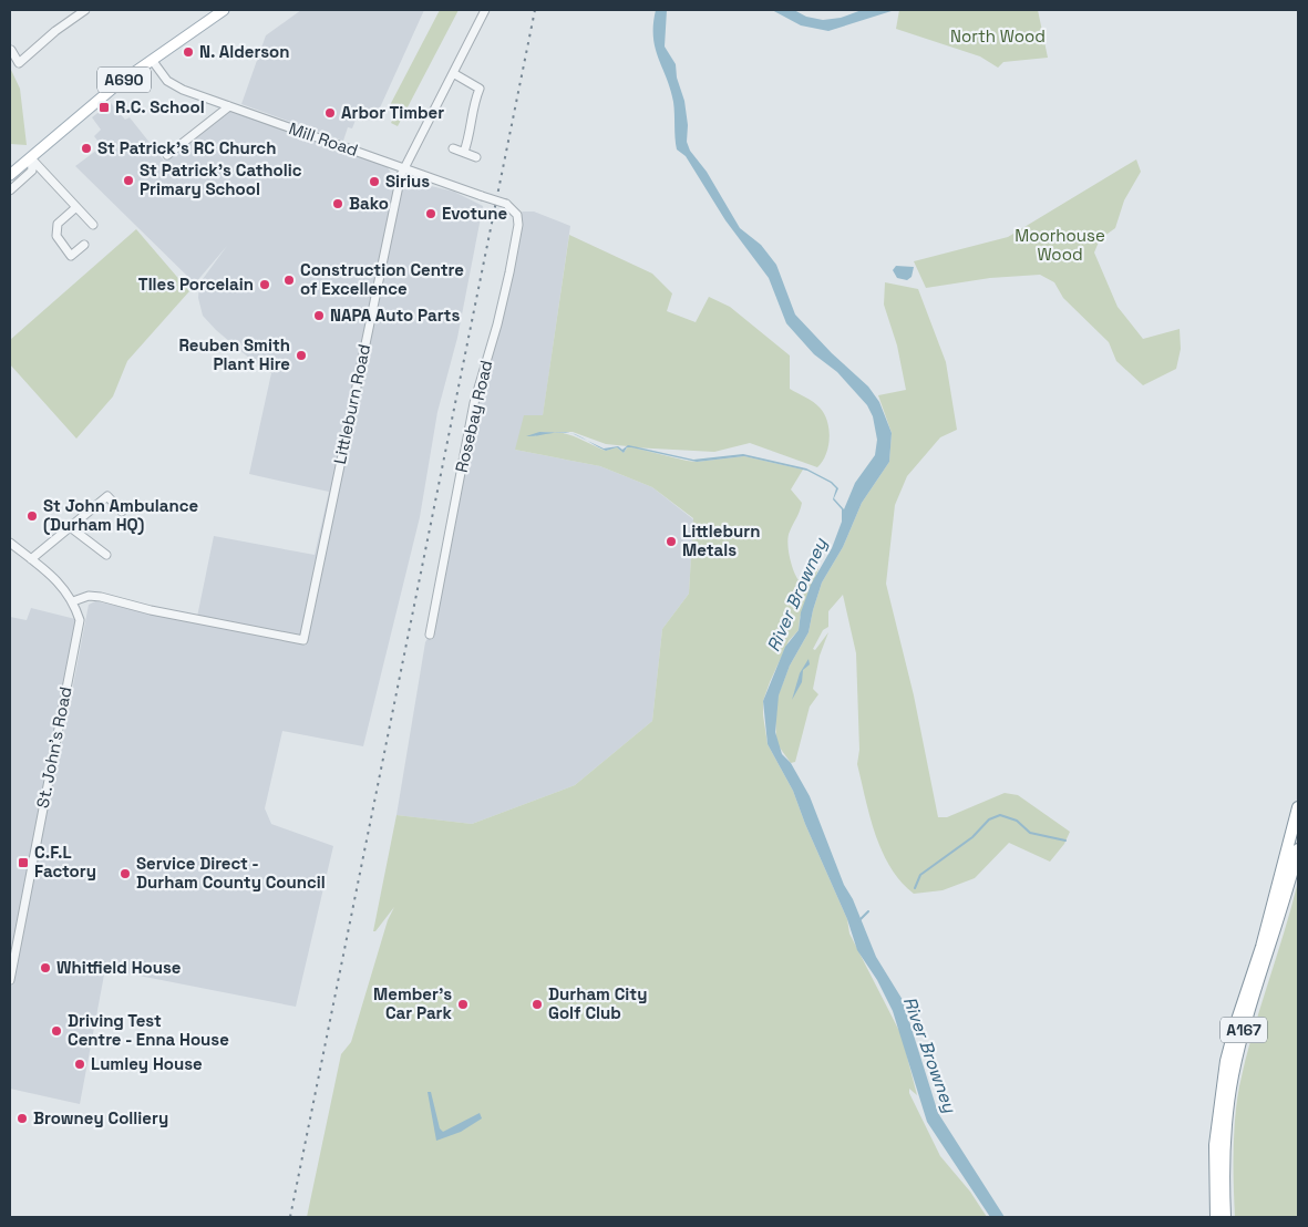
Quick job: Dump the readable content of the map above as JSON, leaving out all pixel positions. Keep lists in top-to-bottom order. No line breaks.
{"streets":{"highway":["A167"],"main road":["A690"],"street":["Mill Road","Littleburn Road","Rosebay Road","St. John's Road"]},"crossings":[["A690","Mill Road"],["Mill Road","Littleburn Road"],["Mill Road","Rosebay Road"],["Littleburn Road","St. John's Road"]],"water":["River Browney"],"parks":["North Wood","Moorhouse Wood"],"places":{"other":["N. Alderson","Arbor Timber","St Patrick's RC Church","St Patrick's Catholic Primary School","Sirius","Bako","Evotune","Construction Centre of Excellence","TIles Porcelain","NAPA Auto Parts","Reuben Smith Plant Hire","St John Ambulance (Durham HQ)","Littleburn Metals","Service Direct - Durham County Council","Whitfield House","Member's Car Park","Durham City Golf Club","Driving Test Centre - Enna House","Lumley House","Browney Colliery"],"transit":["R.C. School","C.F.L Factory"]}}
